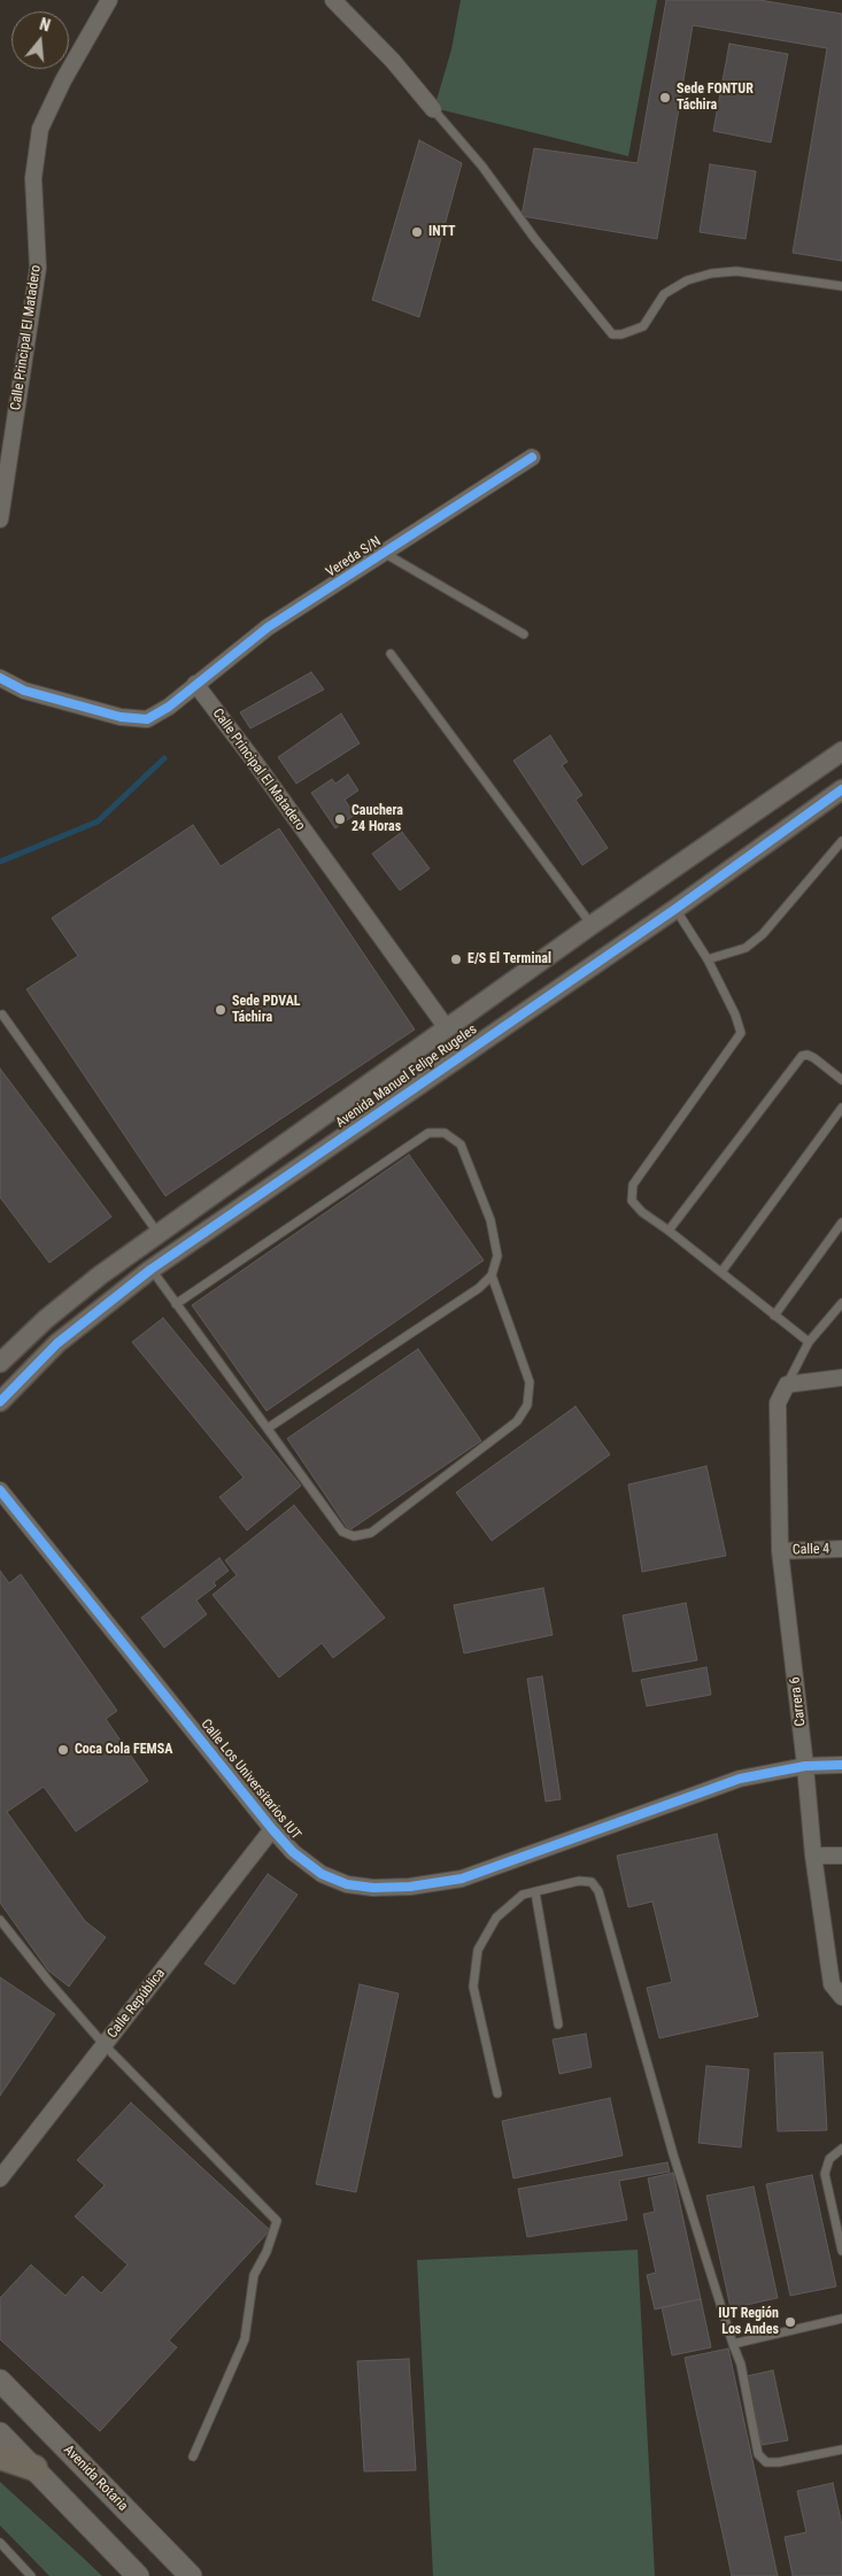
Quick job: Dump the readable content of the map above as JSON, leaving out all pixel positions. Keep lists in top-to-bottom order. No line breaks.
{"streets":{"main road":["Avenida Rotaria"],"street":["Calle Principal El Matadero","Vereda S/N","Avenida Manuel Felipe Rugeles","Calle 4","Carrera 6","Calle Los Universitarios IUT","Calle República"]},"crossings":[["Calle Principal El Matadero","Vereda S/N"],["Calle Principal El Matadero","Avenida Manuel Felipe Rugeles"],["Calle 4","Carrera 6"],["Carrera 6","Calle Los Universitarios IUT"],["Calle Los Universitarios IUT","Calle República"]],"places":["Sede FONTUR Táchira","INTT","Cauchera 24 Horas","E/S El Terminal","Sede PDVAL Táchira","Coca Cola FEMSA","IUT Región Los Andes"],"north":"top"}
